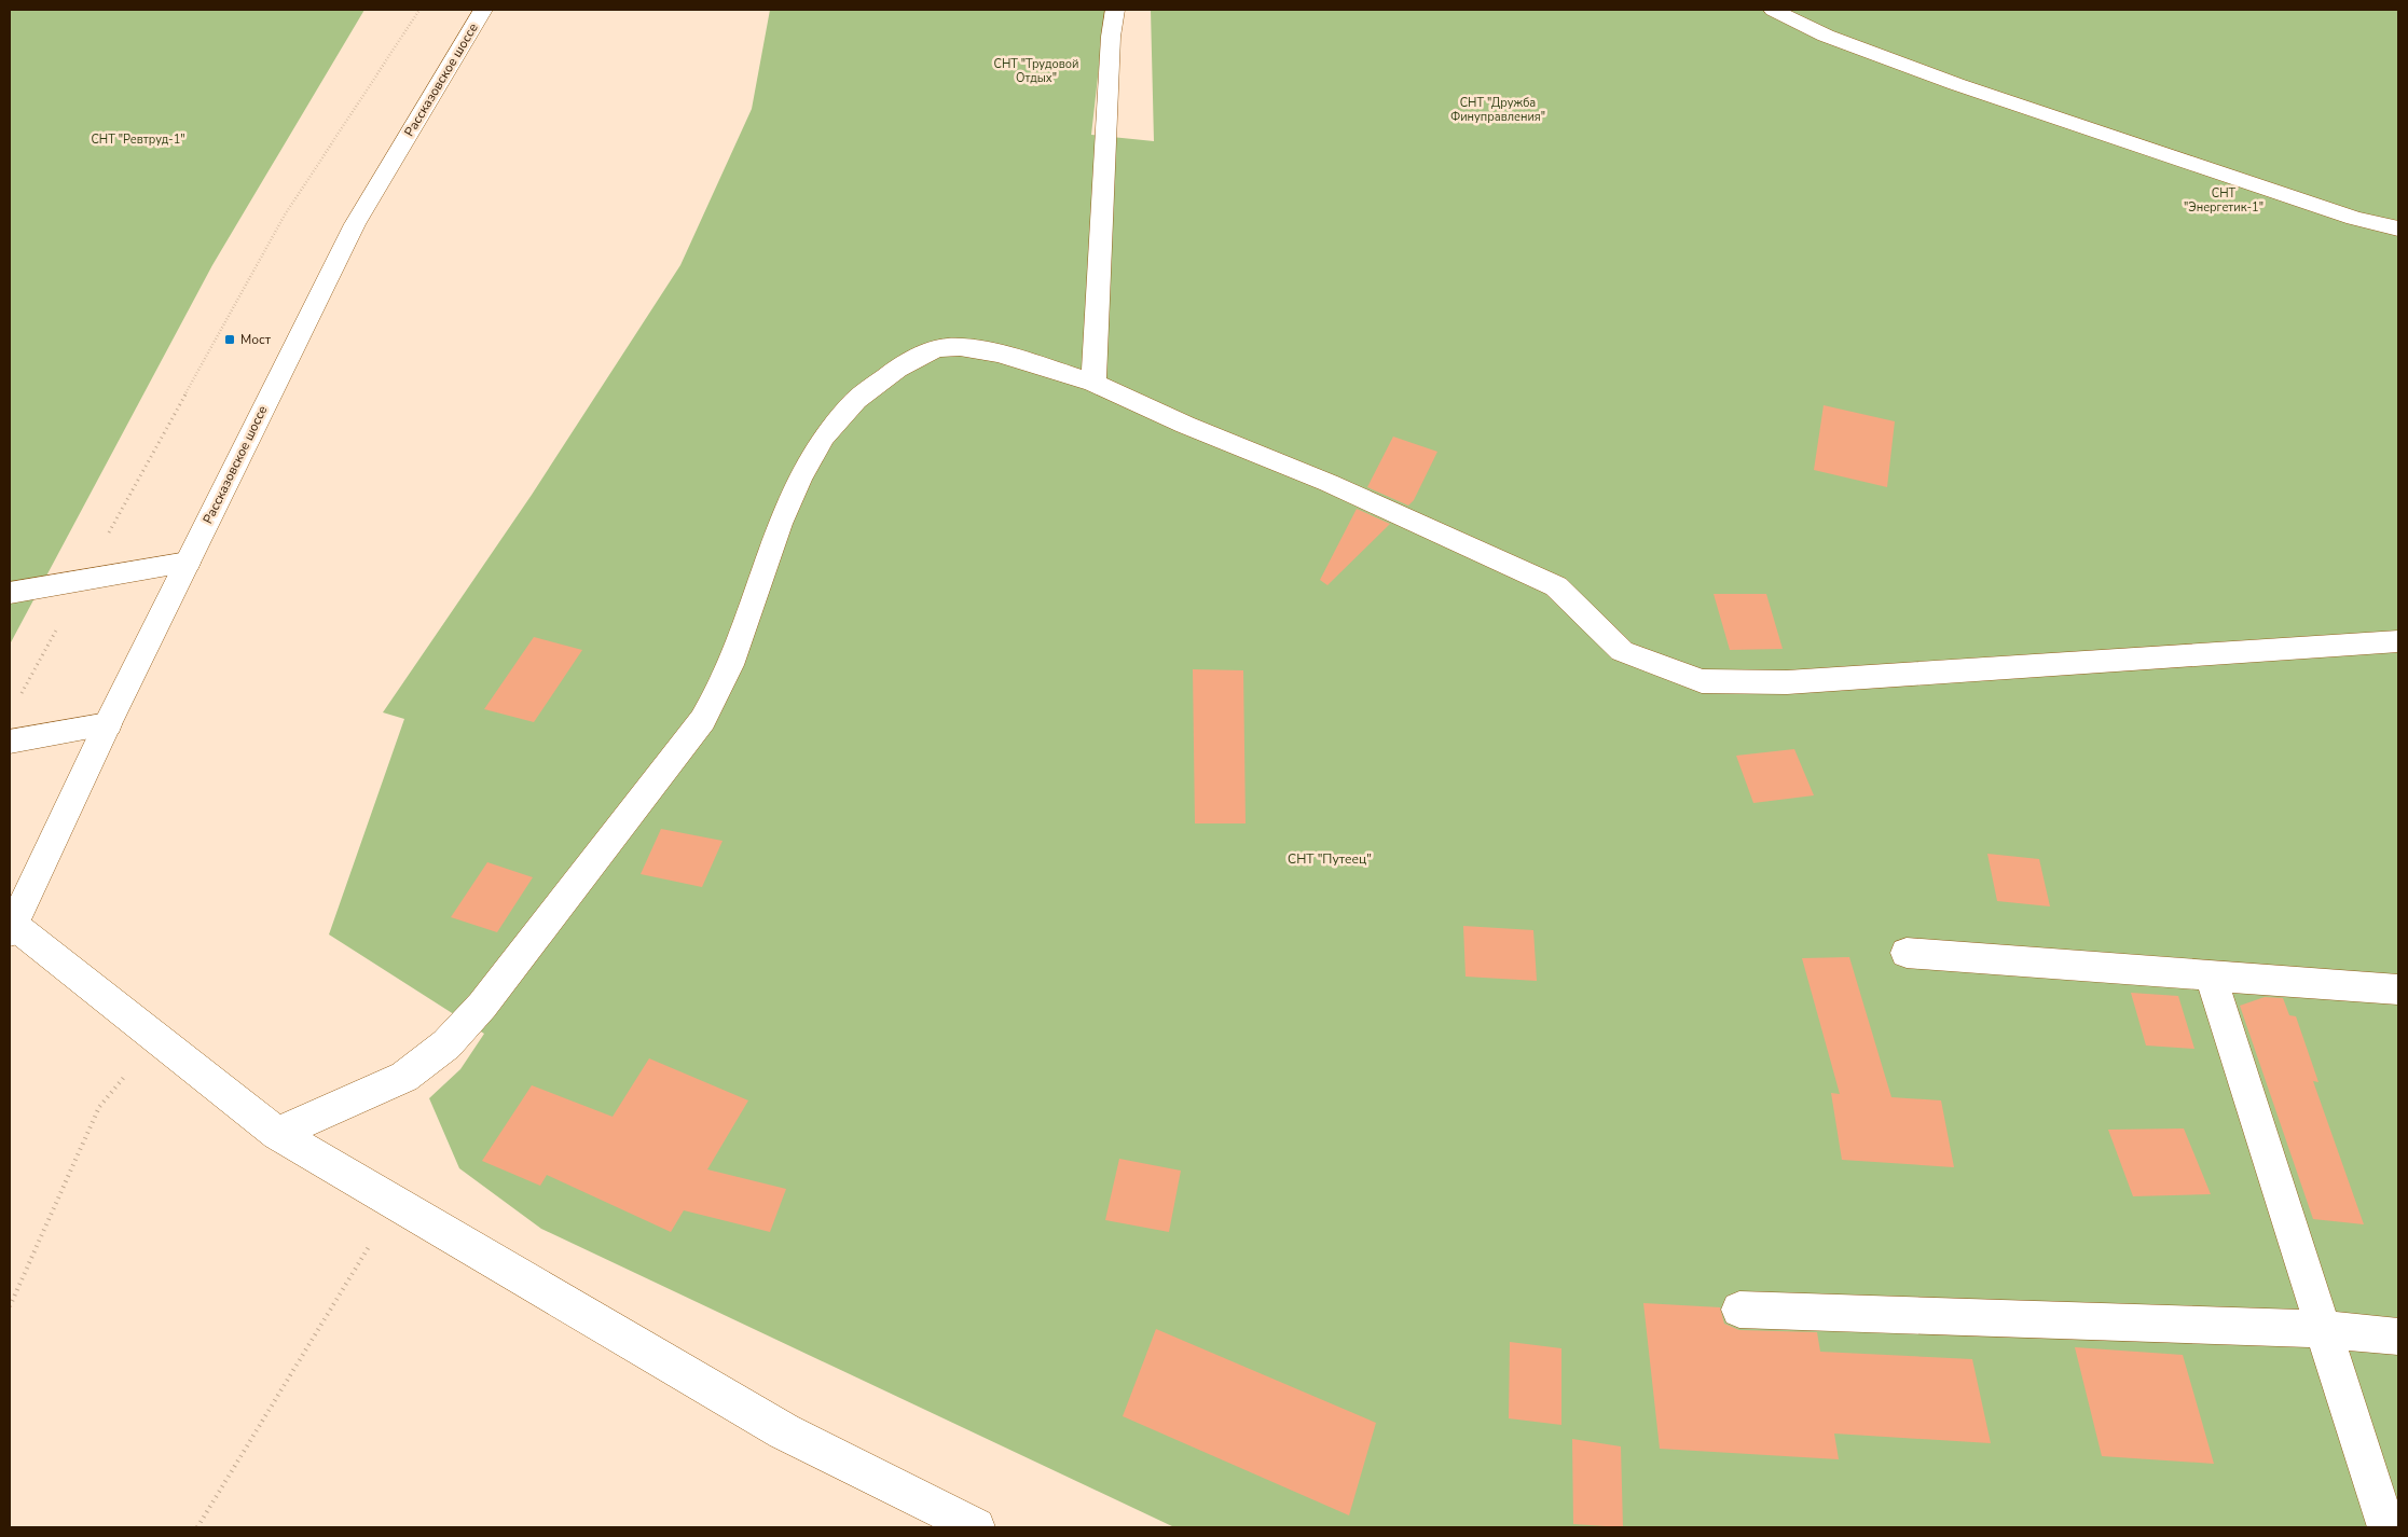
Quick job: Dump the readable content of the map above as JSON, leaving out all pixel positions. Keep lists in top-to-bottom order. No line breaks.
{"streets":{"main road":["Рассказовское шоссе"]},"parks":["СНТ \"Трудовой Отдых\"","СНТ \"Дружба Финуправления\"","СНТ \"Ревтруд-1\"","СНТ \"Энергетик-1\"","СНТ \"Путеец\""],"places":{"transit":["Мост"]}}
